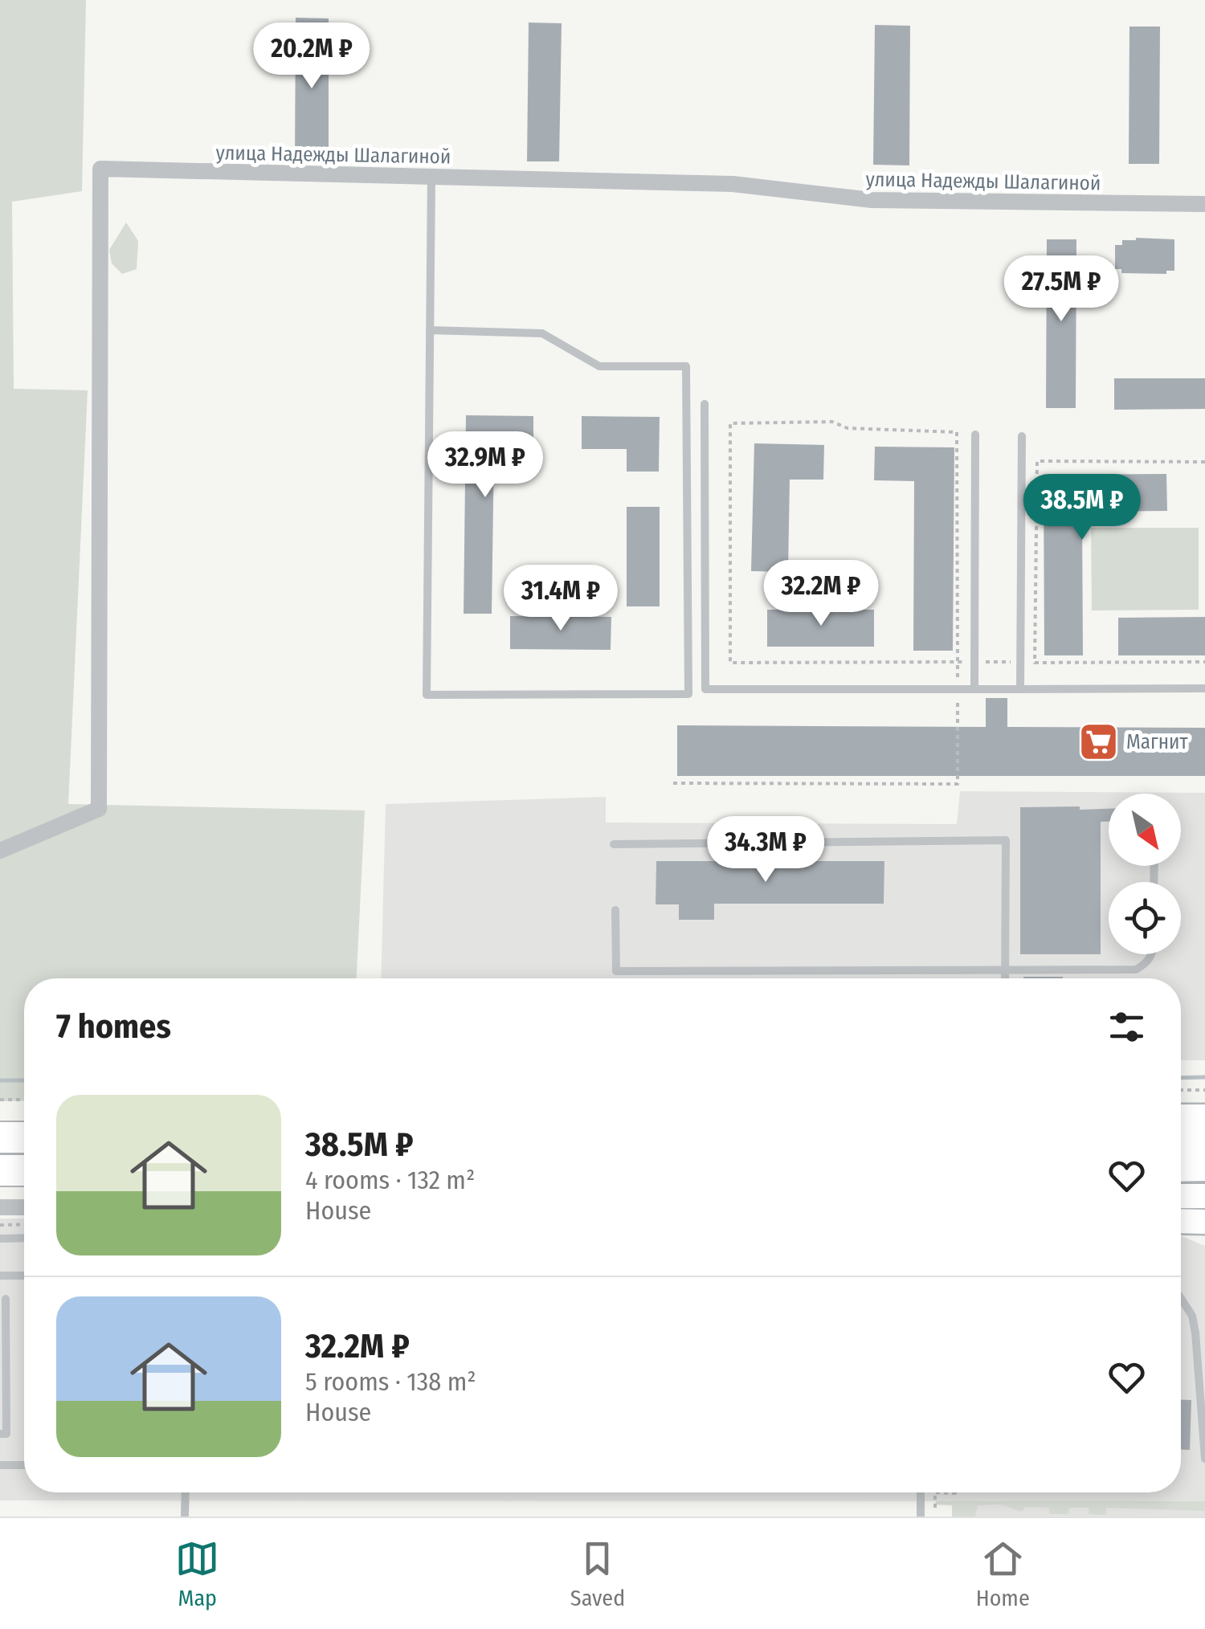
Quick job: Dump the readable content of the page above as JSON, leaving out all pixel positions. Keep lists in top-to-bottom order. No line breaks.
{"streets":{"street":["улица Надежды Шалагиной"]},"places":{"supermarket":["Магнит"]},"north":"bottom right","page":{"price":["20.2M ₽","27.5M ₽","32.9M ₽","38.5M ₽","32.2M ₽","31.4M ₽","34.3M ₽"],"heading":"7 homes","list":[{"name":"38.5M ₽","note":"4 rooms · 132 m² · House"},{"name":"32.2M ₽","note":"5 rooms · 138 m² · House"}],"tabs":["Map","Saved","Home"]}}
